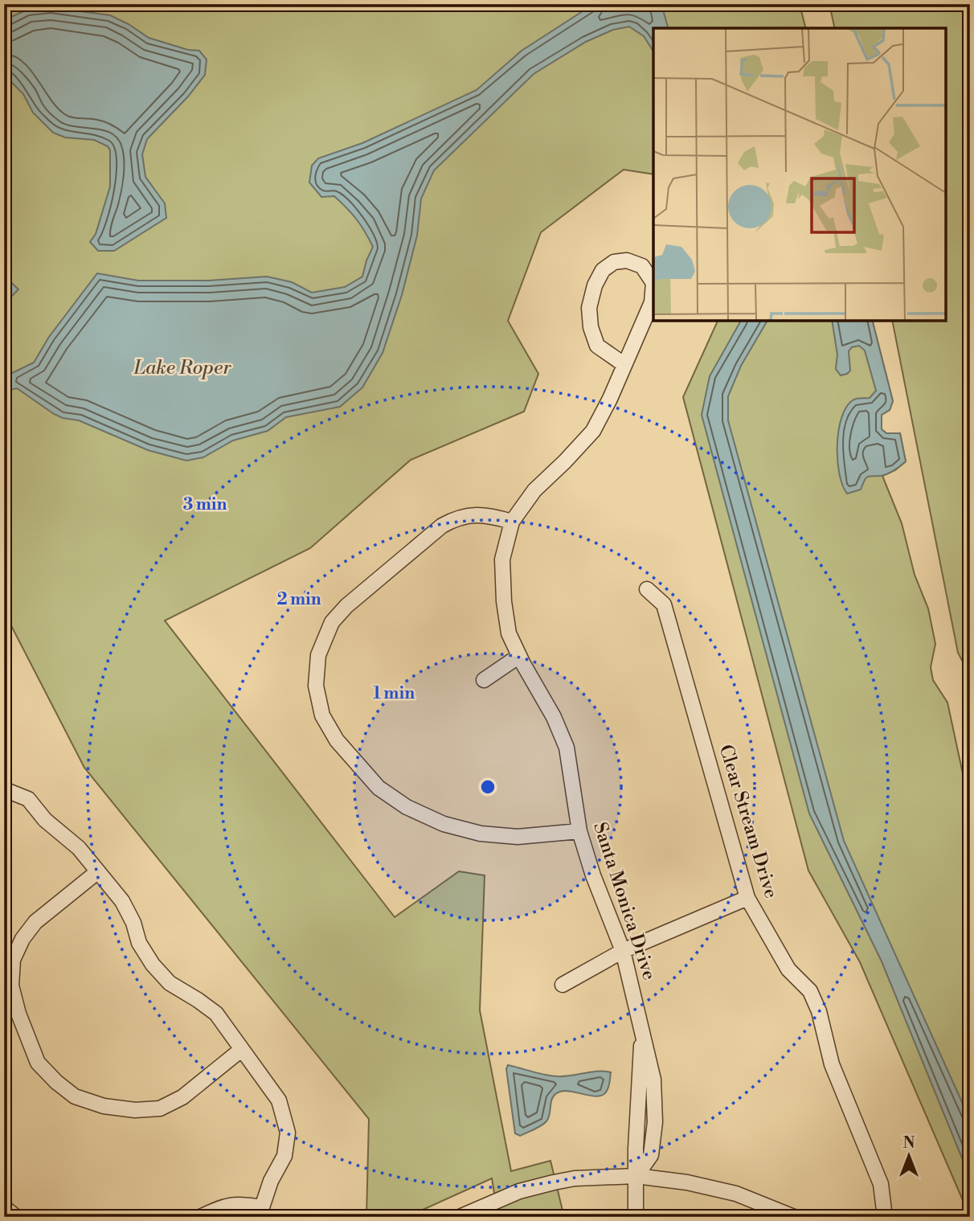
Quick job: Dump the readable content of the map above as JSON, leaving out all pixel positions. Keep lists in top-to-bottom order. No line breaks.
{"streets":{"street":["Clear Stream Drive","Santa Monica Drive"]},"water":["Lake Roper"],"north":"top","rings":["3 min","2 min","1 min"]}
